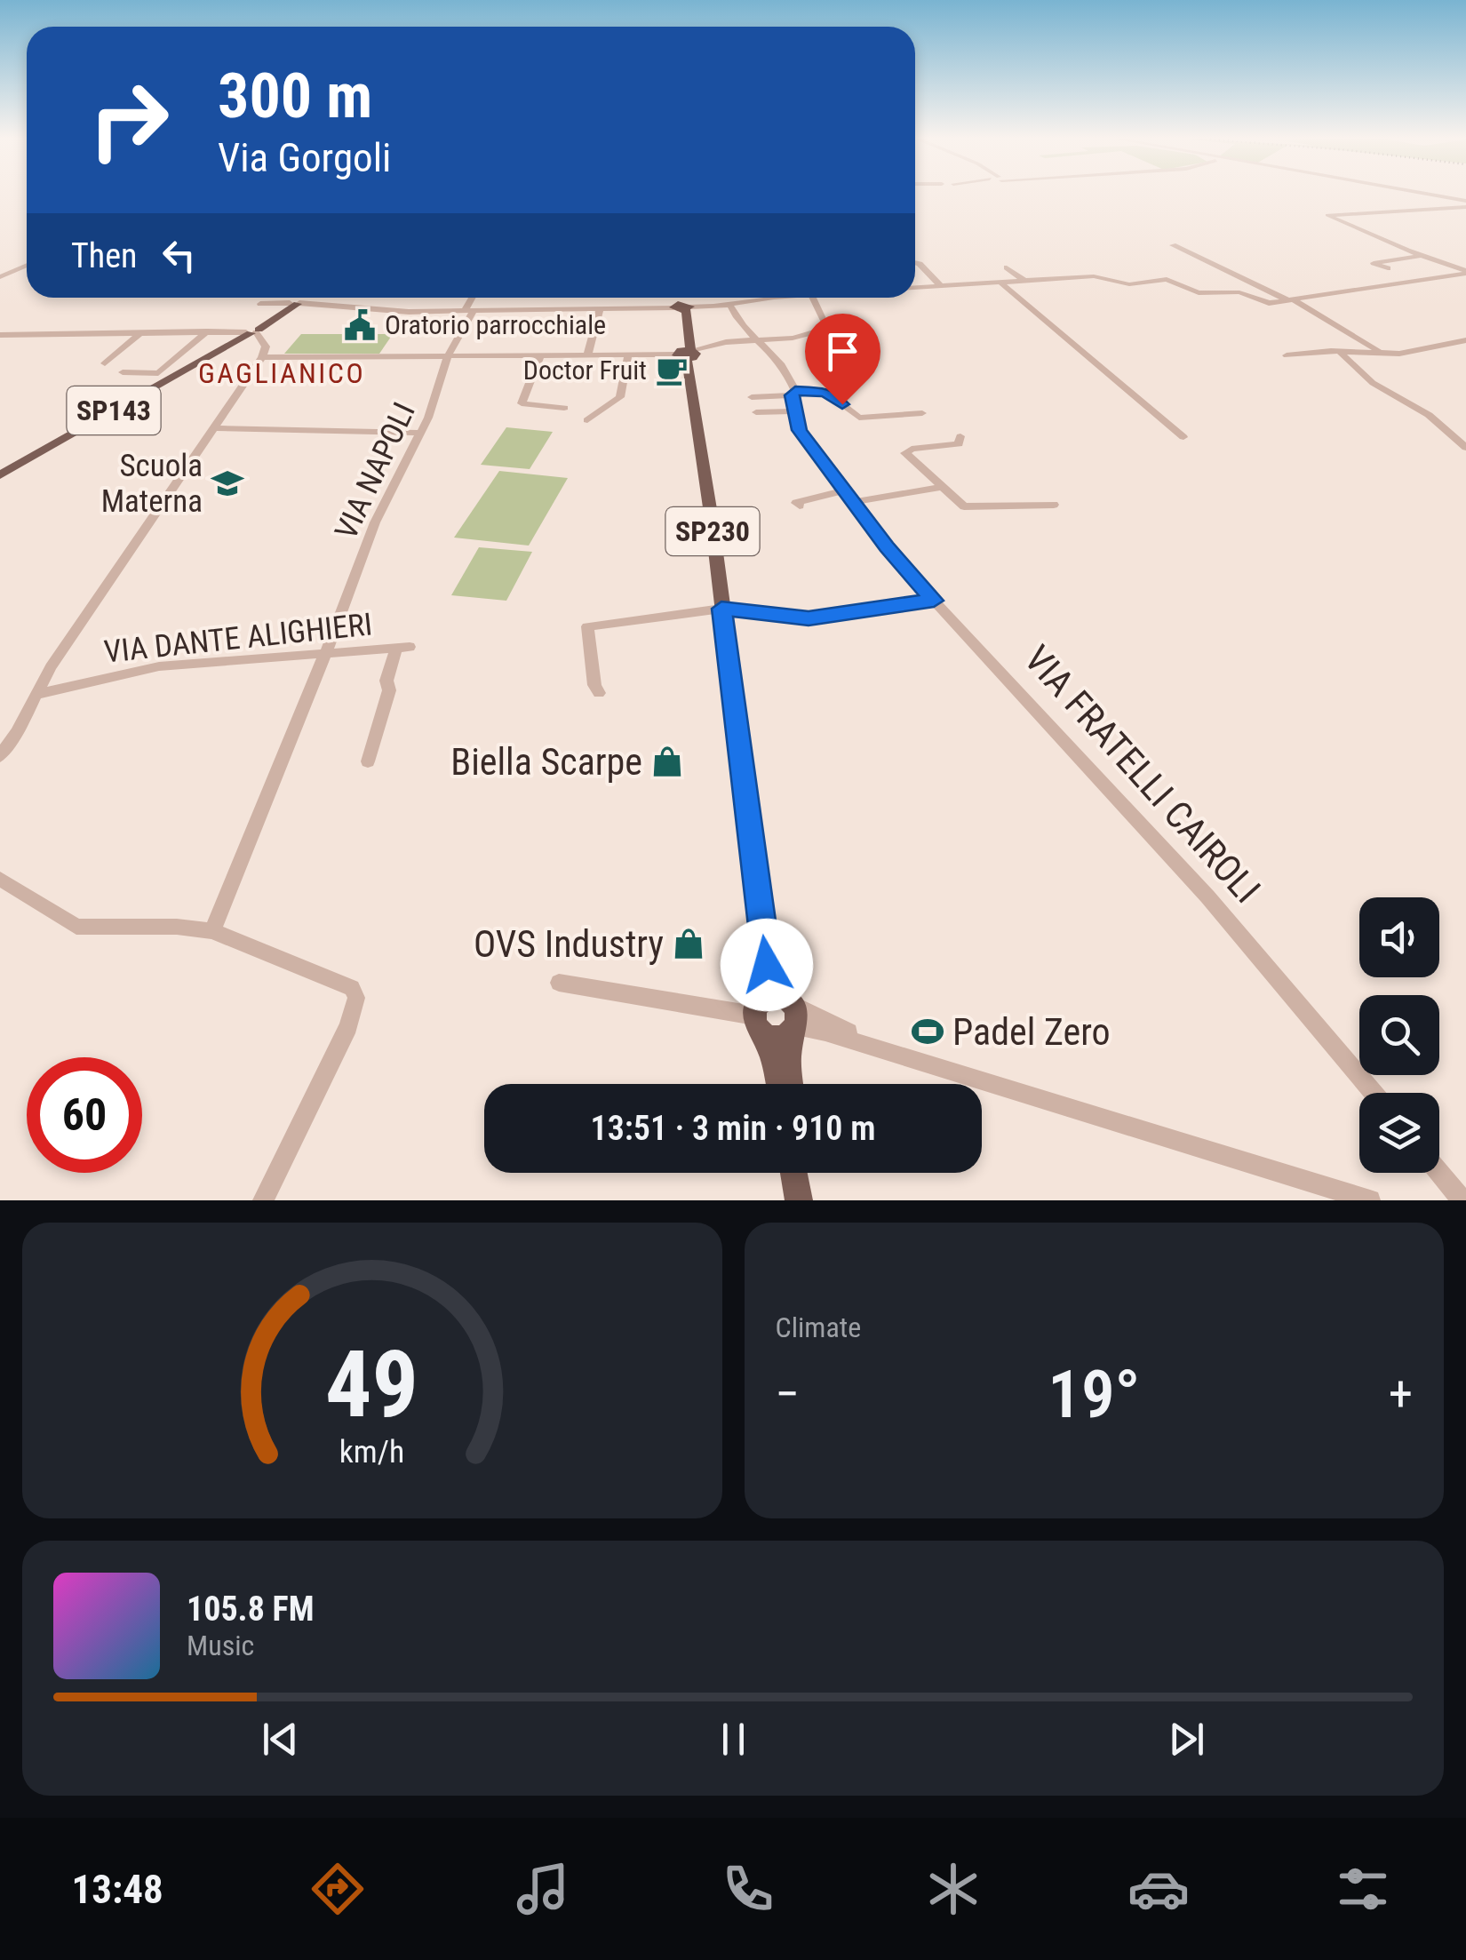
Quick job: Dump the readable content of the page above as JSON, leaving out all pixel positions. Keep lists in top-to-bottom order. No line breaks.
{"streets":{"main road":["SP143","SP230"],"street":["VIA NAPOLI","VIA DANTE ALIGHIERI","VIA FRATELLI CAIROLI"]},"crossings":[["VIA NAPOLI","VIA DANTE ALIGHIERI"]],"districts":["GAGLIANICO"],"places":{"public building":["Oratorio parrocchiale"],"cafe":["Doctor Fruit"],"school or university":["Scuola Materna"],"shop":["Biella Scarpe","OVS Industry"],"sports":["Padel Zero"]},"page":{"turn":["300 m","Via Gorgoli"],"then":"Then","limit":"60","trip":"13:51 · 3 min · 910 m","tile":"Climate","heat":["−","19°","+"],"song":["105.8 FM","Music"],"tabs":"13:48","gauge":["49","km/h"]}}
